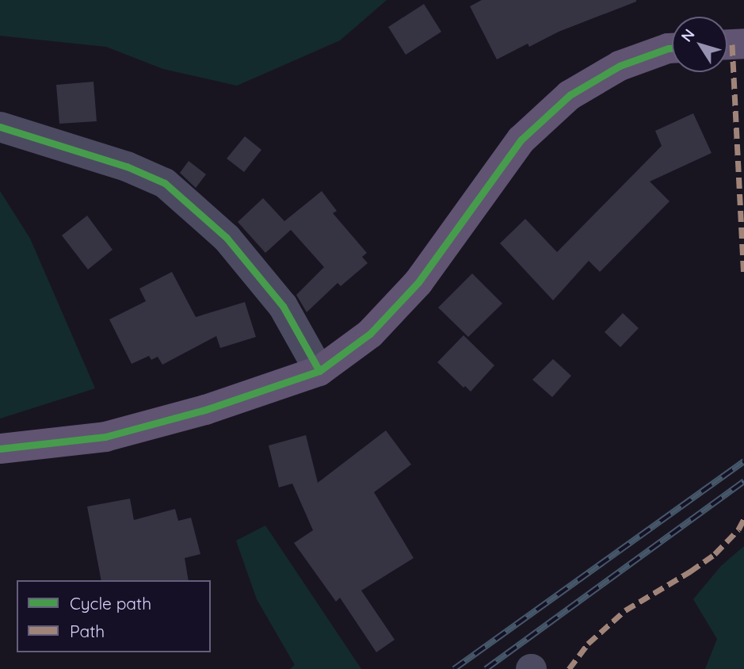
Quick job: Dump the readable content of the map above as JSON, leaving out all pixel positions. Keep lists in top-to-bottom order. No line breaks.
{"legend":["Cycle path","Path"],"north":"top left"}
